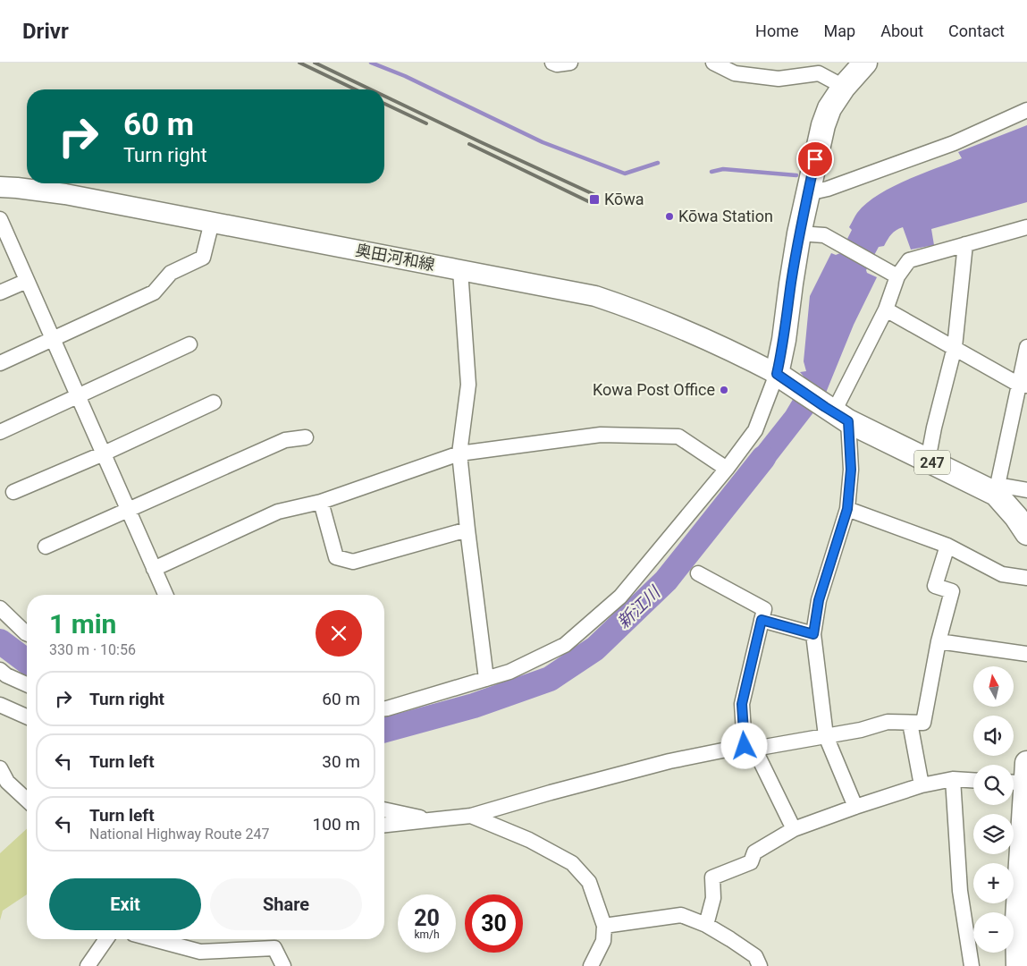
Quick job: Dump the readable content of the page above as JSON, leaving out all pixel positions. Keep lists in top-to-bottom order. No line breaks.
{"streets":{"highway":["247"],"main road":["奥田河和線"]},"crossings":[["奥田河和線","247"]],"water":["新江川"],"places":{"transit":["Kōwa"],"other":["Kōwa Station","Kowa Post Office"]},"north":"top","page":{"header":"Drivr","nav":["Home","Map","About","Contact"],"turn":["60 m","Turn right"],"heading":["1 min","330 m · 10:56"],"map_buttons":["+","−"],"list":[{"name":"Turn right","value":"60 m"},{"name":"Turn left","value":"30 m"},{"name":"Turn left","note":"National Highway Route 247","value":"100 m"}],"buttons":["Exit","Share"],"speed":"20 km/h","limit":"30"}}
